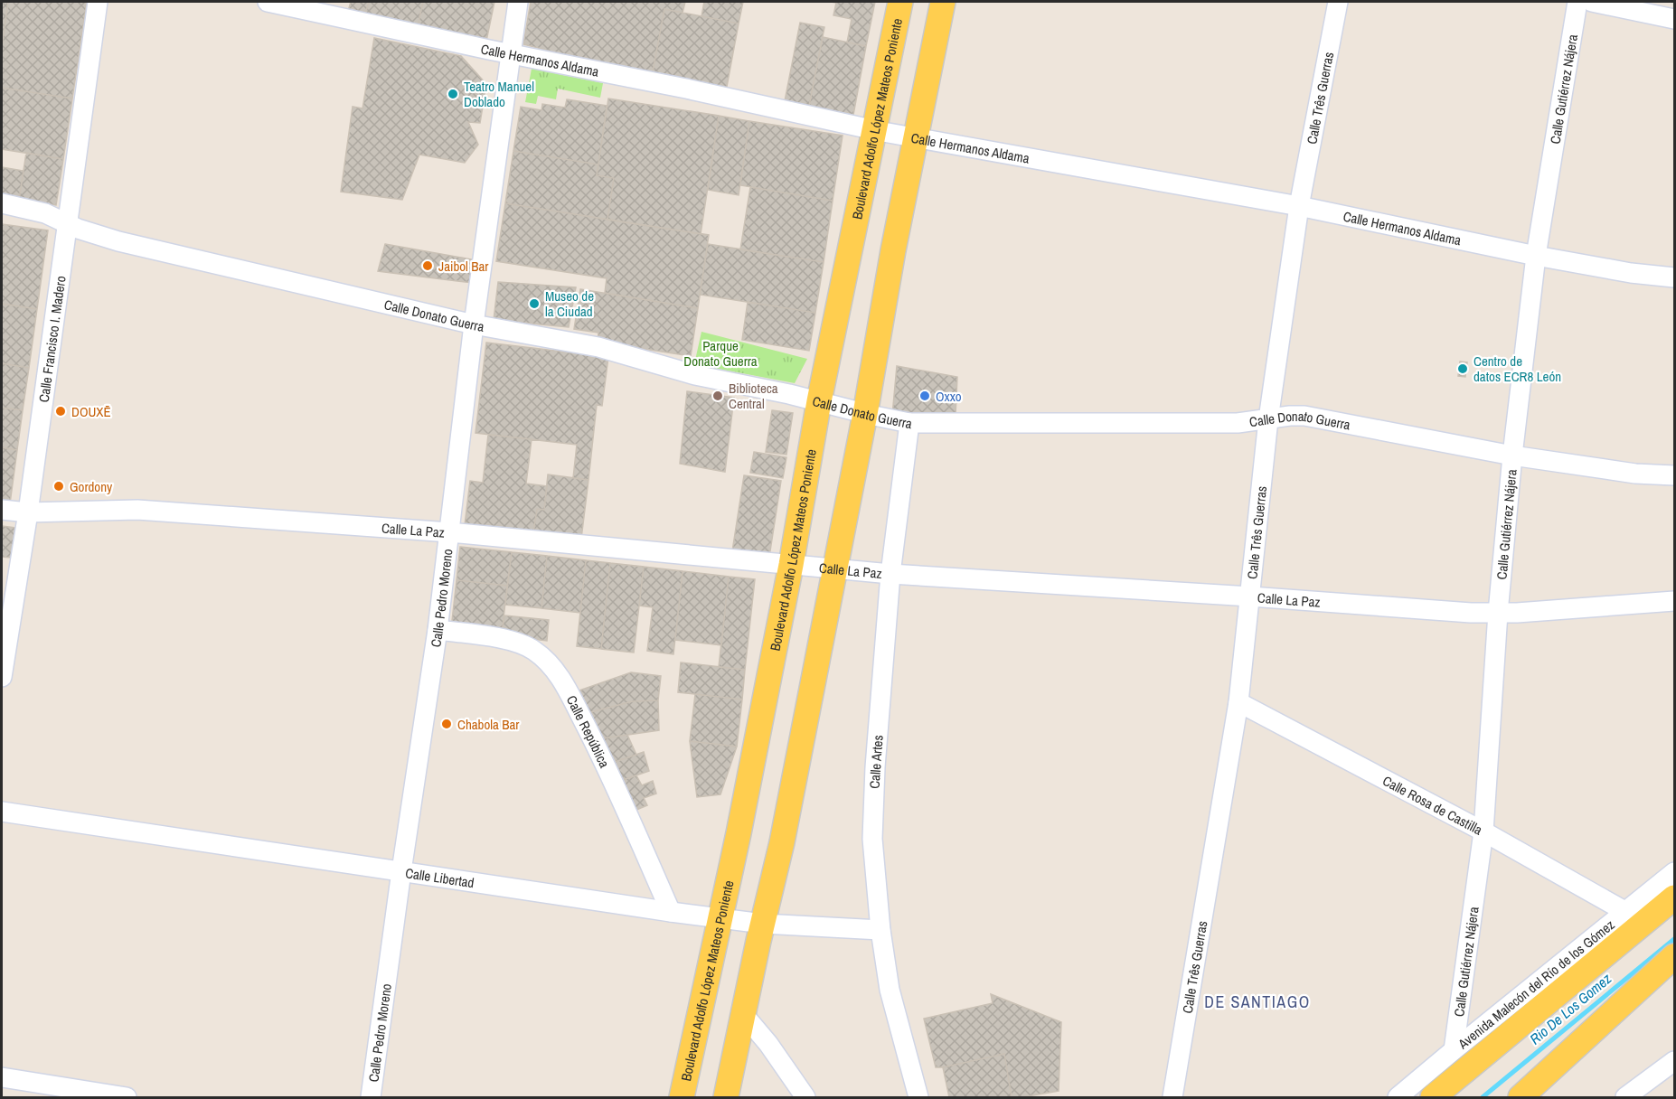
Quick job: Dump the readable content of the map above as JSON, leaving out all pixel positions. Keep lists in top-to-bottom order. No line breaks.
{"streets":{"main road":["Boulevard Adolfo López Mateos Poniente","Avenida Malecón del Río de los Gómez"],"street":["Calle Hermanos Aldama","Calle Gutiérrez Nájera","Calle Três Guerras","Calle Donato Guerra","Calle Francisco I. Madero","Calle La Paz","Calle Pedro Moreno","Calle República","Calle Artes","Calle Rosa de Castilla","Calle Libertad"]},"crossings":[["Calle Hermanos Aldama","Calle Gutiérrez Nájera"],["Calle Hermanos Aldama","Calle Três Guerras"],["Calle Hermanos Aldama","Boulevard Adolfo López Mateos Poniente"],["Calle Hermanos Aldama","Calle Pedro Moreno"],["Calle Gutiérrez Nájera","Calle Donato Guerra"],["Calle Gutiérrez Nájera","Calle La Paz"],["Calle Gutiérrez Nájera","Calle Rosa de Castilla"],["Calle Gutiérrez Nájera","Avenida Malecón del Río de los Gómez"],["Calle Três Guerras","Calle Donato Guerra"],["Calle Três Guerras","Calle La Paz"],["Calle Três Guerras","Calle Rosa de Castilla"],["Boulevard Adolfo López Mateos Poniente","Calle Donato Guerra"],["Boulevard Adolfo López Mateos Poniente","Calle La Paz"],["Boulevard Adolfo López Mateos Poniente","Calle Libertad"],["Calle Donato Guerra","Calle Francisco I. Madero"],["Calle Donato Guerra","Calle Pedro Moreno"],["Calle Donato Guerra","Calle Artes"],["Calle Francisco I. Madero","Calle La Paz"],["Calle La Paz","Calle Pedro Moreno"],["Calle La Paz","Calle Artes"],["Calle Pedro Moreno","Calle República"],["Calle Pedro Moreno","Calle Libertad"],["Calle República","Calle Libertad"],["Calle Artes","Calle Libertad"],["Calle Rosa de Castilla","Avenida Malecón del Río de los Gómez"]],"districts":["DE SANTIAGO"],"water":["Rio De Los Gomez"],"parks":["Parque Donato Guerra"],"places":["Teatro Manuel Doblado","Jaibol Bar","Museo de la Ciudad","Centro de datos ECR8 León","Biblioteca Central","Oxxo","DOUXĒ","Gordony","Chabola Bar"]}
